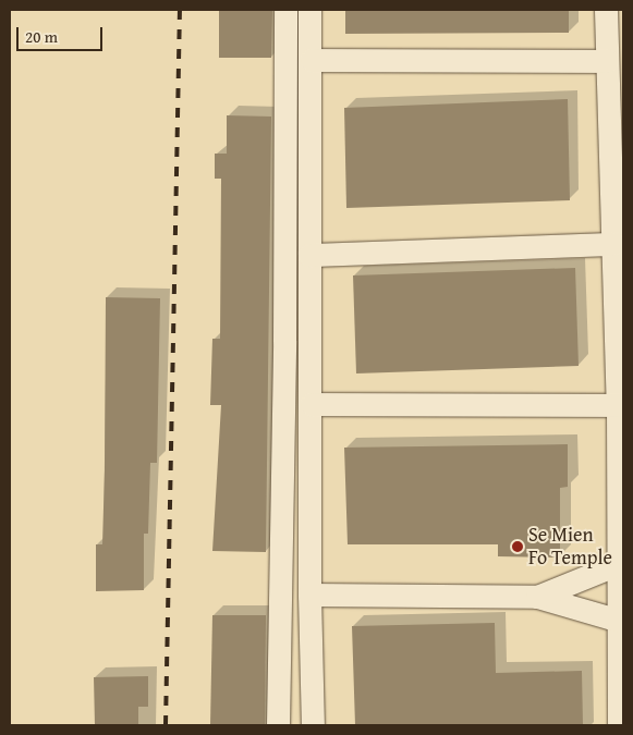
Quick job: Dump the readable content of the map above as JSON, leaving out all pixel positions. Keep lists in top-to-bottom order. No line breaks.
{"places":["Se Mien Fo Temple"],"scale_bar":"20 m"}
